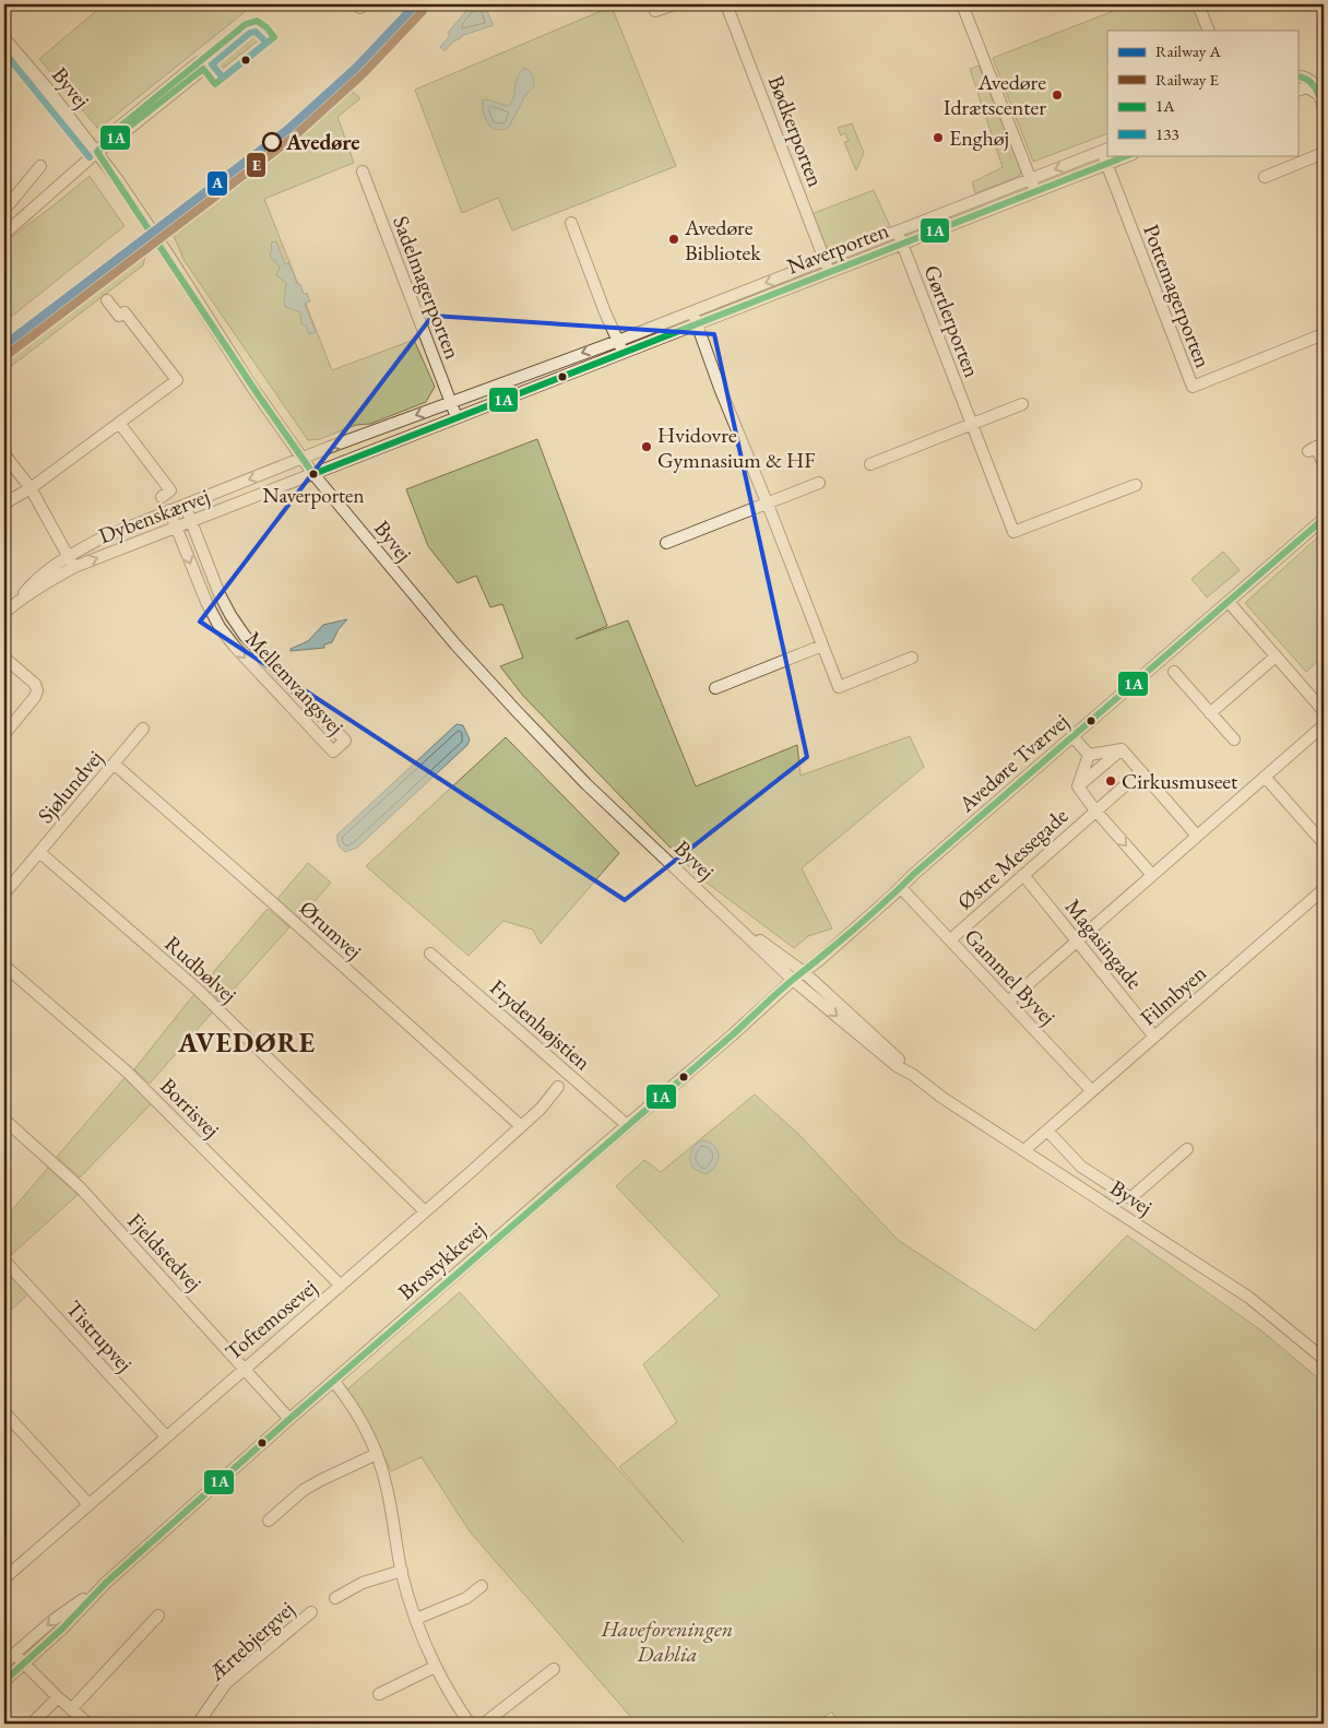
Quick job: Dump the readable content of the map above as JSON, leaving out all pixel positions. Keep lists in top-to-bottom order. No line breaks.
{"streets":{"street":["Byvej","Bødkerporten","Naverporten","Sadelmagerporten","Pottemagerporten","Gørtlerporten","Dybenskærvej","Mellemvangsvej","Avedøre Tværvej","Sjølundvej","Østre Messegade","Ørumvej","Magasingade","Rudbølvej","Gammel Byvej","Filmbyen","Frydenhøjstien","Borrisvej","Fjeldstedvej","Brostykkevej","Toftemosevej","Tistrupvej","Ærtebjergvej"]},"crossings":[["Byvej","Naverporten"],["Byvej","Dybenskærvej"],["Byvej","Avedøre Tværvej"],["Byvej","Filmbyen"],["Byvej","Brostykkevej"],["Bødkerporten","Naverporten"],["Naverporten","Sadelmagerporten"],["Naverporten","Pottemagerporten"],["Naverporten","Gørtlerporten"],["Naverporten","Dybenskærvej"],["Dybenskærvej","Mellemvangsvej"],["Avedøre Tværvej","Gammel Byvej"],["Avedøre Tværvej","Brostykkevej"],["Sjølundvej","Ørumvej"],["Sjølundvej","Rudbølvej"],["Østre Messegade","Magasingade"],["Ørumvej","Toftemosevej"],["Magasingade","Filmbyen"],["Rudbølvej","Toftemosevej"],["Gammel Byvej","Filmbyen"],["Frydenhøjstien","Brostykkevej"],["Borrisvej","Toftemosevej"],["Fjeldstedvej","Brostykkevej"],["Fjeldstedvej","Toftemosevej"],["Toftemosevej","Tistrupvej"]],"districts":["AVEDØRE"],"parks":["Haveforeningen Dahlia"],"places":["Avedøre Idrætscenter","Enghøj","Avedøre","Avedøre Bibliotek","Hvidovre Gymnasium & HF","Naverporten","Cirkusmuseet"],"lines":["rail line A","rail line E","transit line 1A","transit line 133"],"legend":["Railway A","Railway E","1A","133"]}
